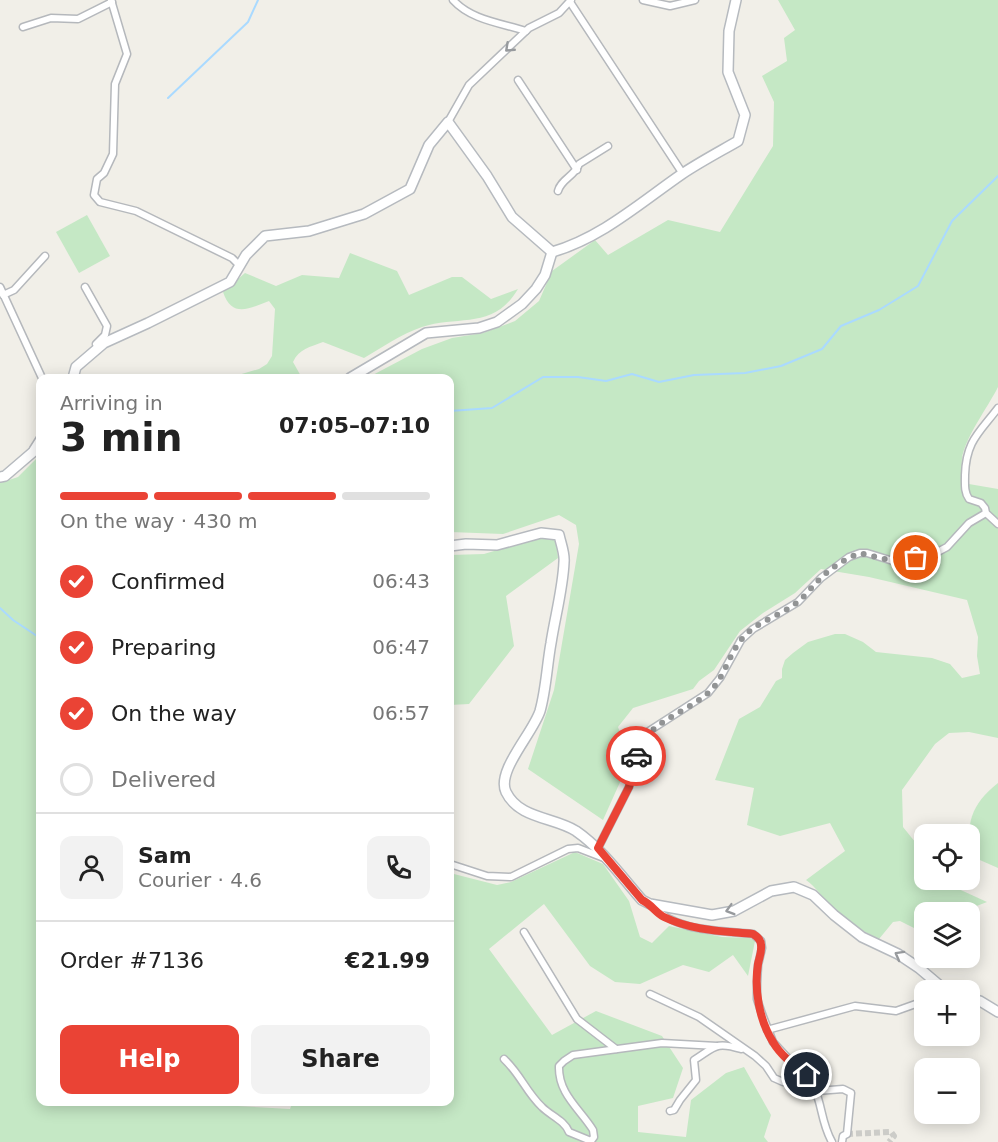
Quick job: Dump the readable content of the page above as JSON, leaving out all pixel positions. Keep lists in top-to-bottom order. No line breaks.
{"page":{"heading":["3 min","Arriving in","07:05–07:10"],"panel":["Sam","Courier · 4.6","Order #7136","€21.99"],"bar":"On the way · 430 m","list":[["Confirmed","06:43"],["Preparing","06:47"],["On the way","06:57"],"Delivered"],"map_buttons":["+","−"],"buttons":["Help","Share"]}}
